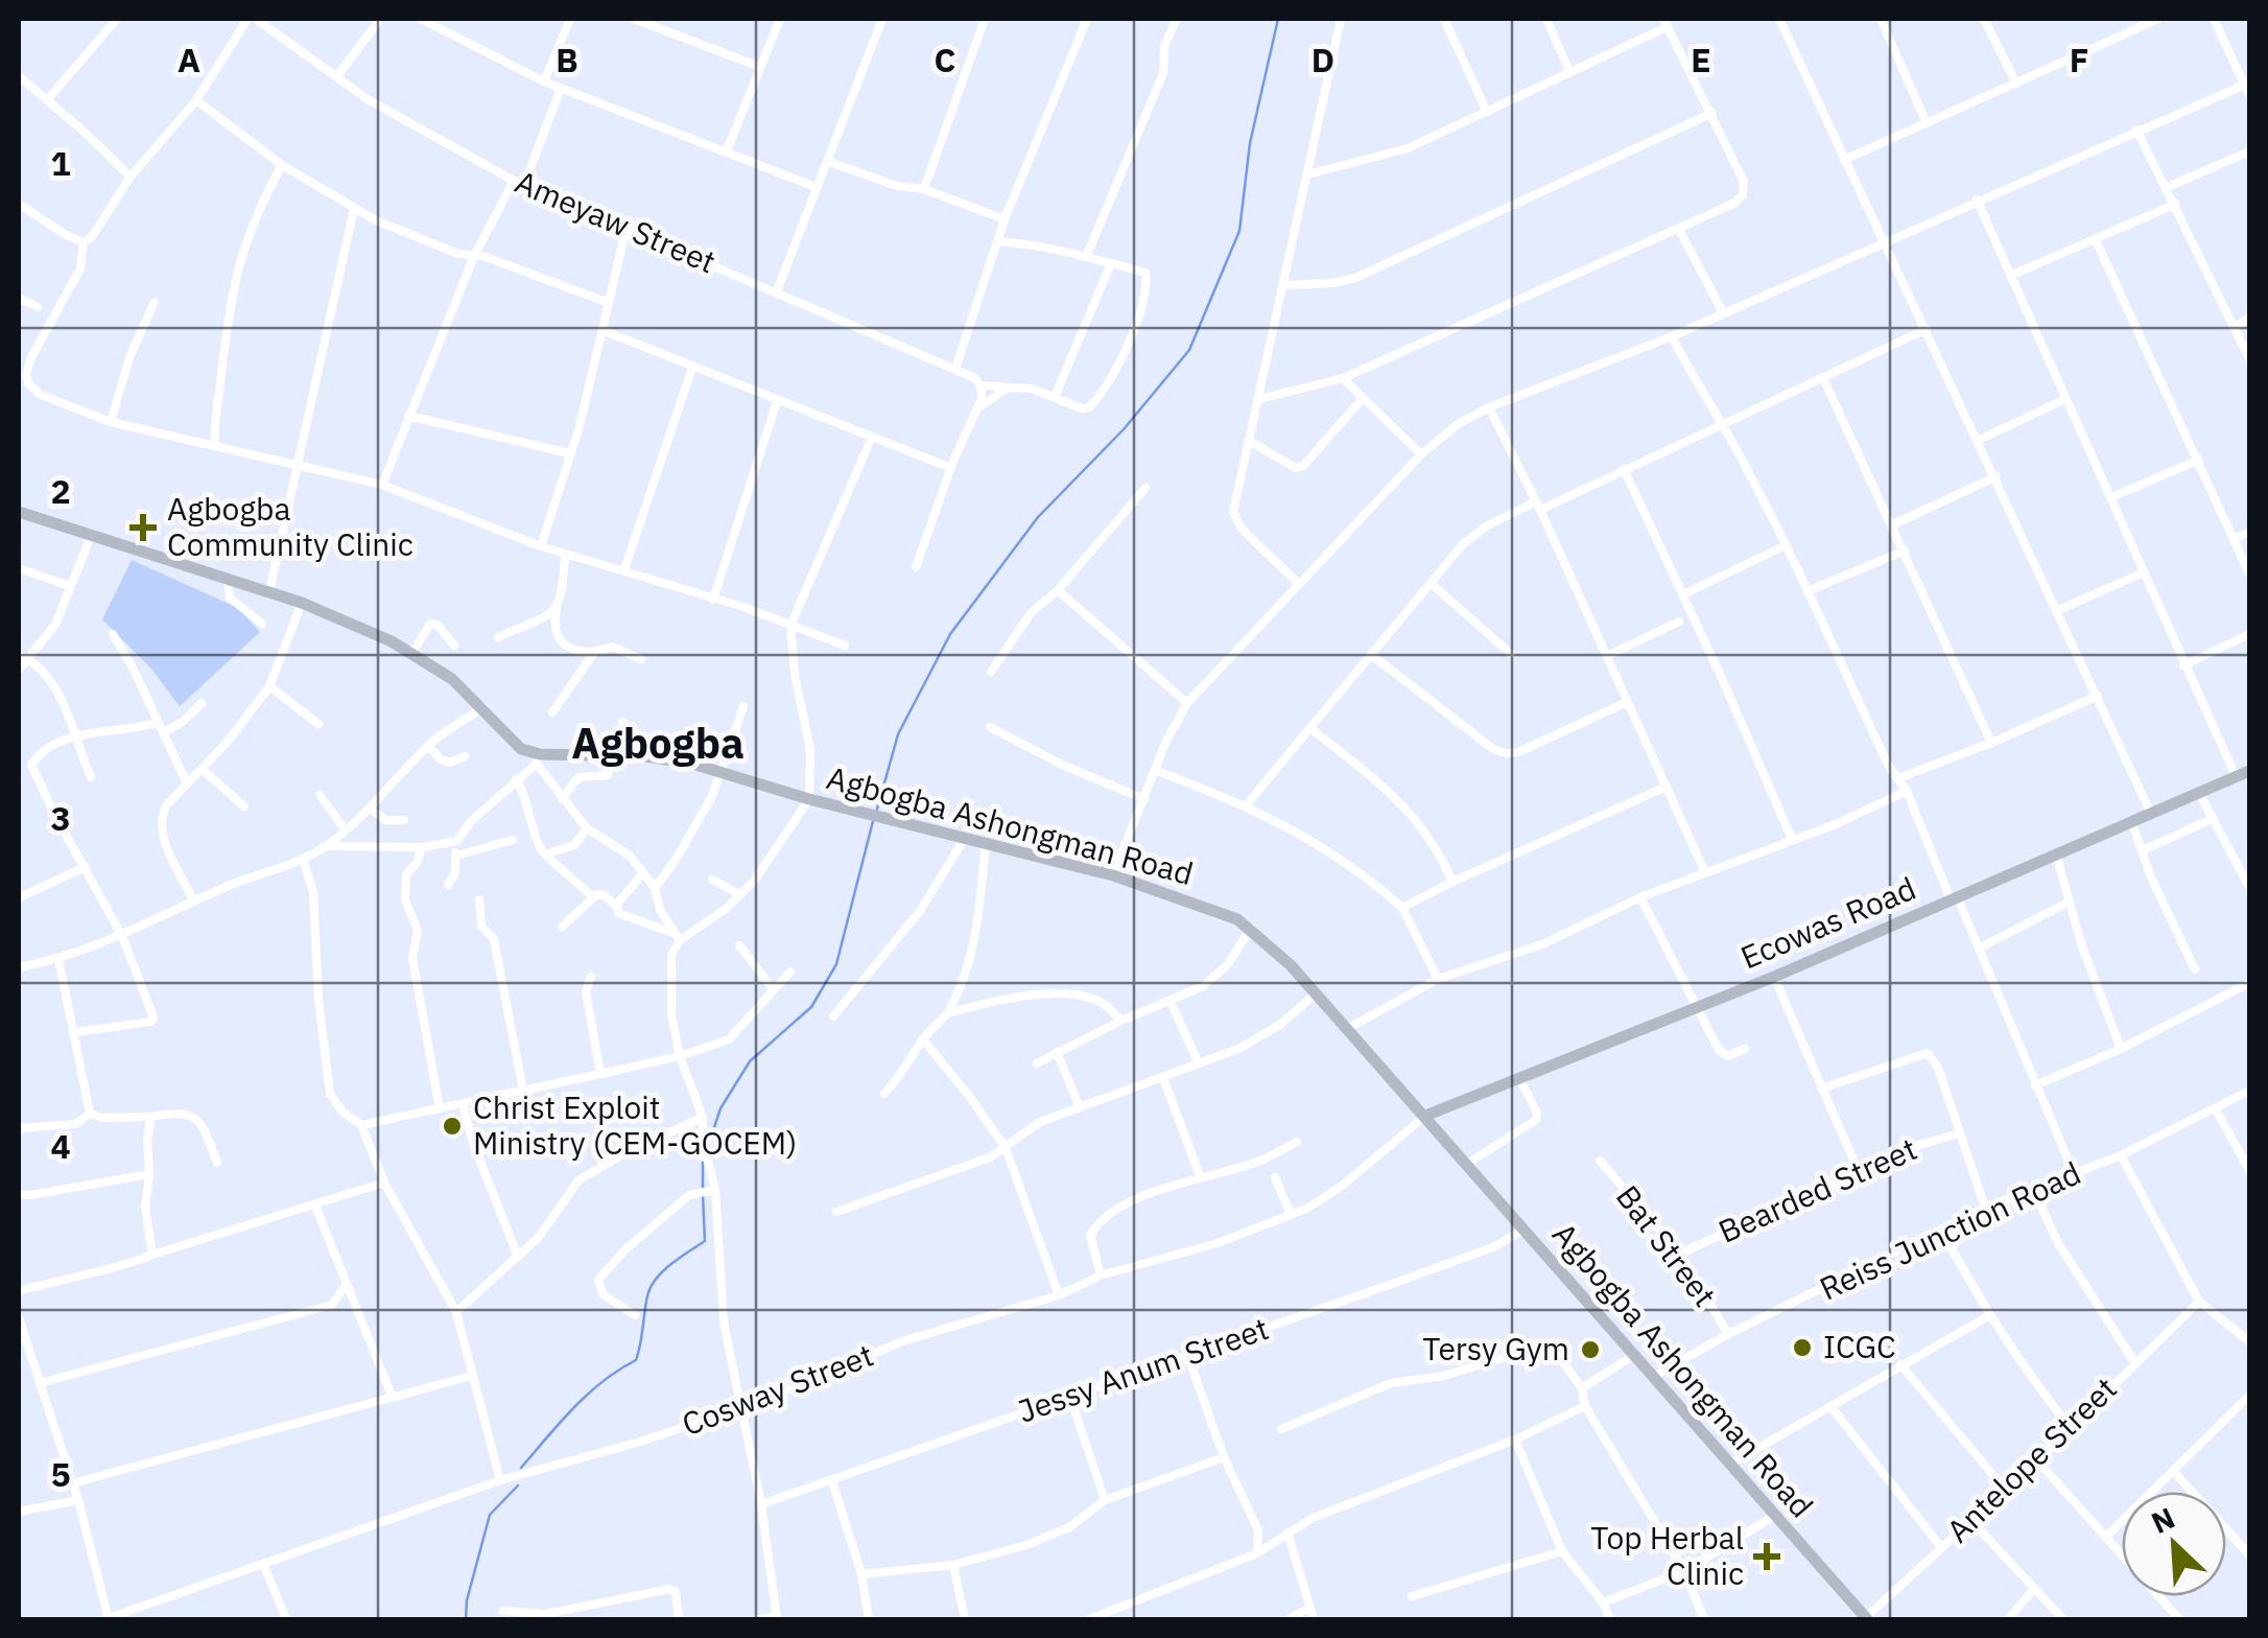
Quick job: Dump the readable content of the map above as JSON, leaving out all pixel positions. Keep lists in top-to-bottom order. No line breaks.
{"streets":{"street":["Ameyaw Street","Agbogba Ashongman Road","Ecowas Road","Bearded Street","Reiss Junction Road","Bat Street","Jessy Anum Street","Cosway Street","Antelope Street"]},"crossings":[["Agbogba Ashongman Road","Ecowas Road"],["Agbogba Ashongman Road","Reiss Junction Road"],["Agbogba Ashongman Road","Jessy Anum Street"],["Agbogba Ashongman Road","Cosway Street"],["Agbogba Ashongman Road","Antelope Street"],["Ecowas Road","Cosway Street"],["Bearded Street","Bat Street"],["Reiss Junction Road","Bat Street"]],"districts":["Agbogba"],"places":{"health":["Agbogba Community Clinic","Top Herbal Clinic"],"other":["Christ Exploit Ministry (CEM-GOCEM)","ICGC","Tersy Gym"]},"north":"top left","grid":{"columns":["A","B","C","D","E","F"],"rows":["1","2","3","4","5"]}}
